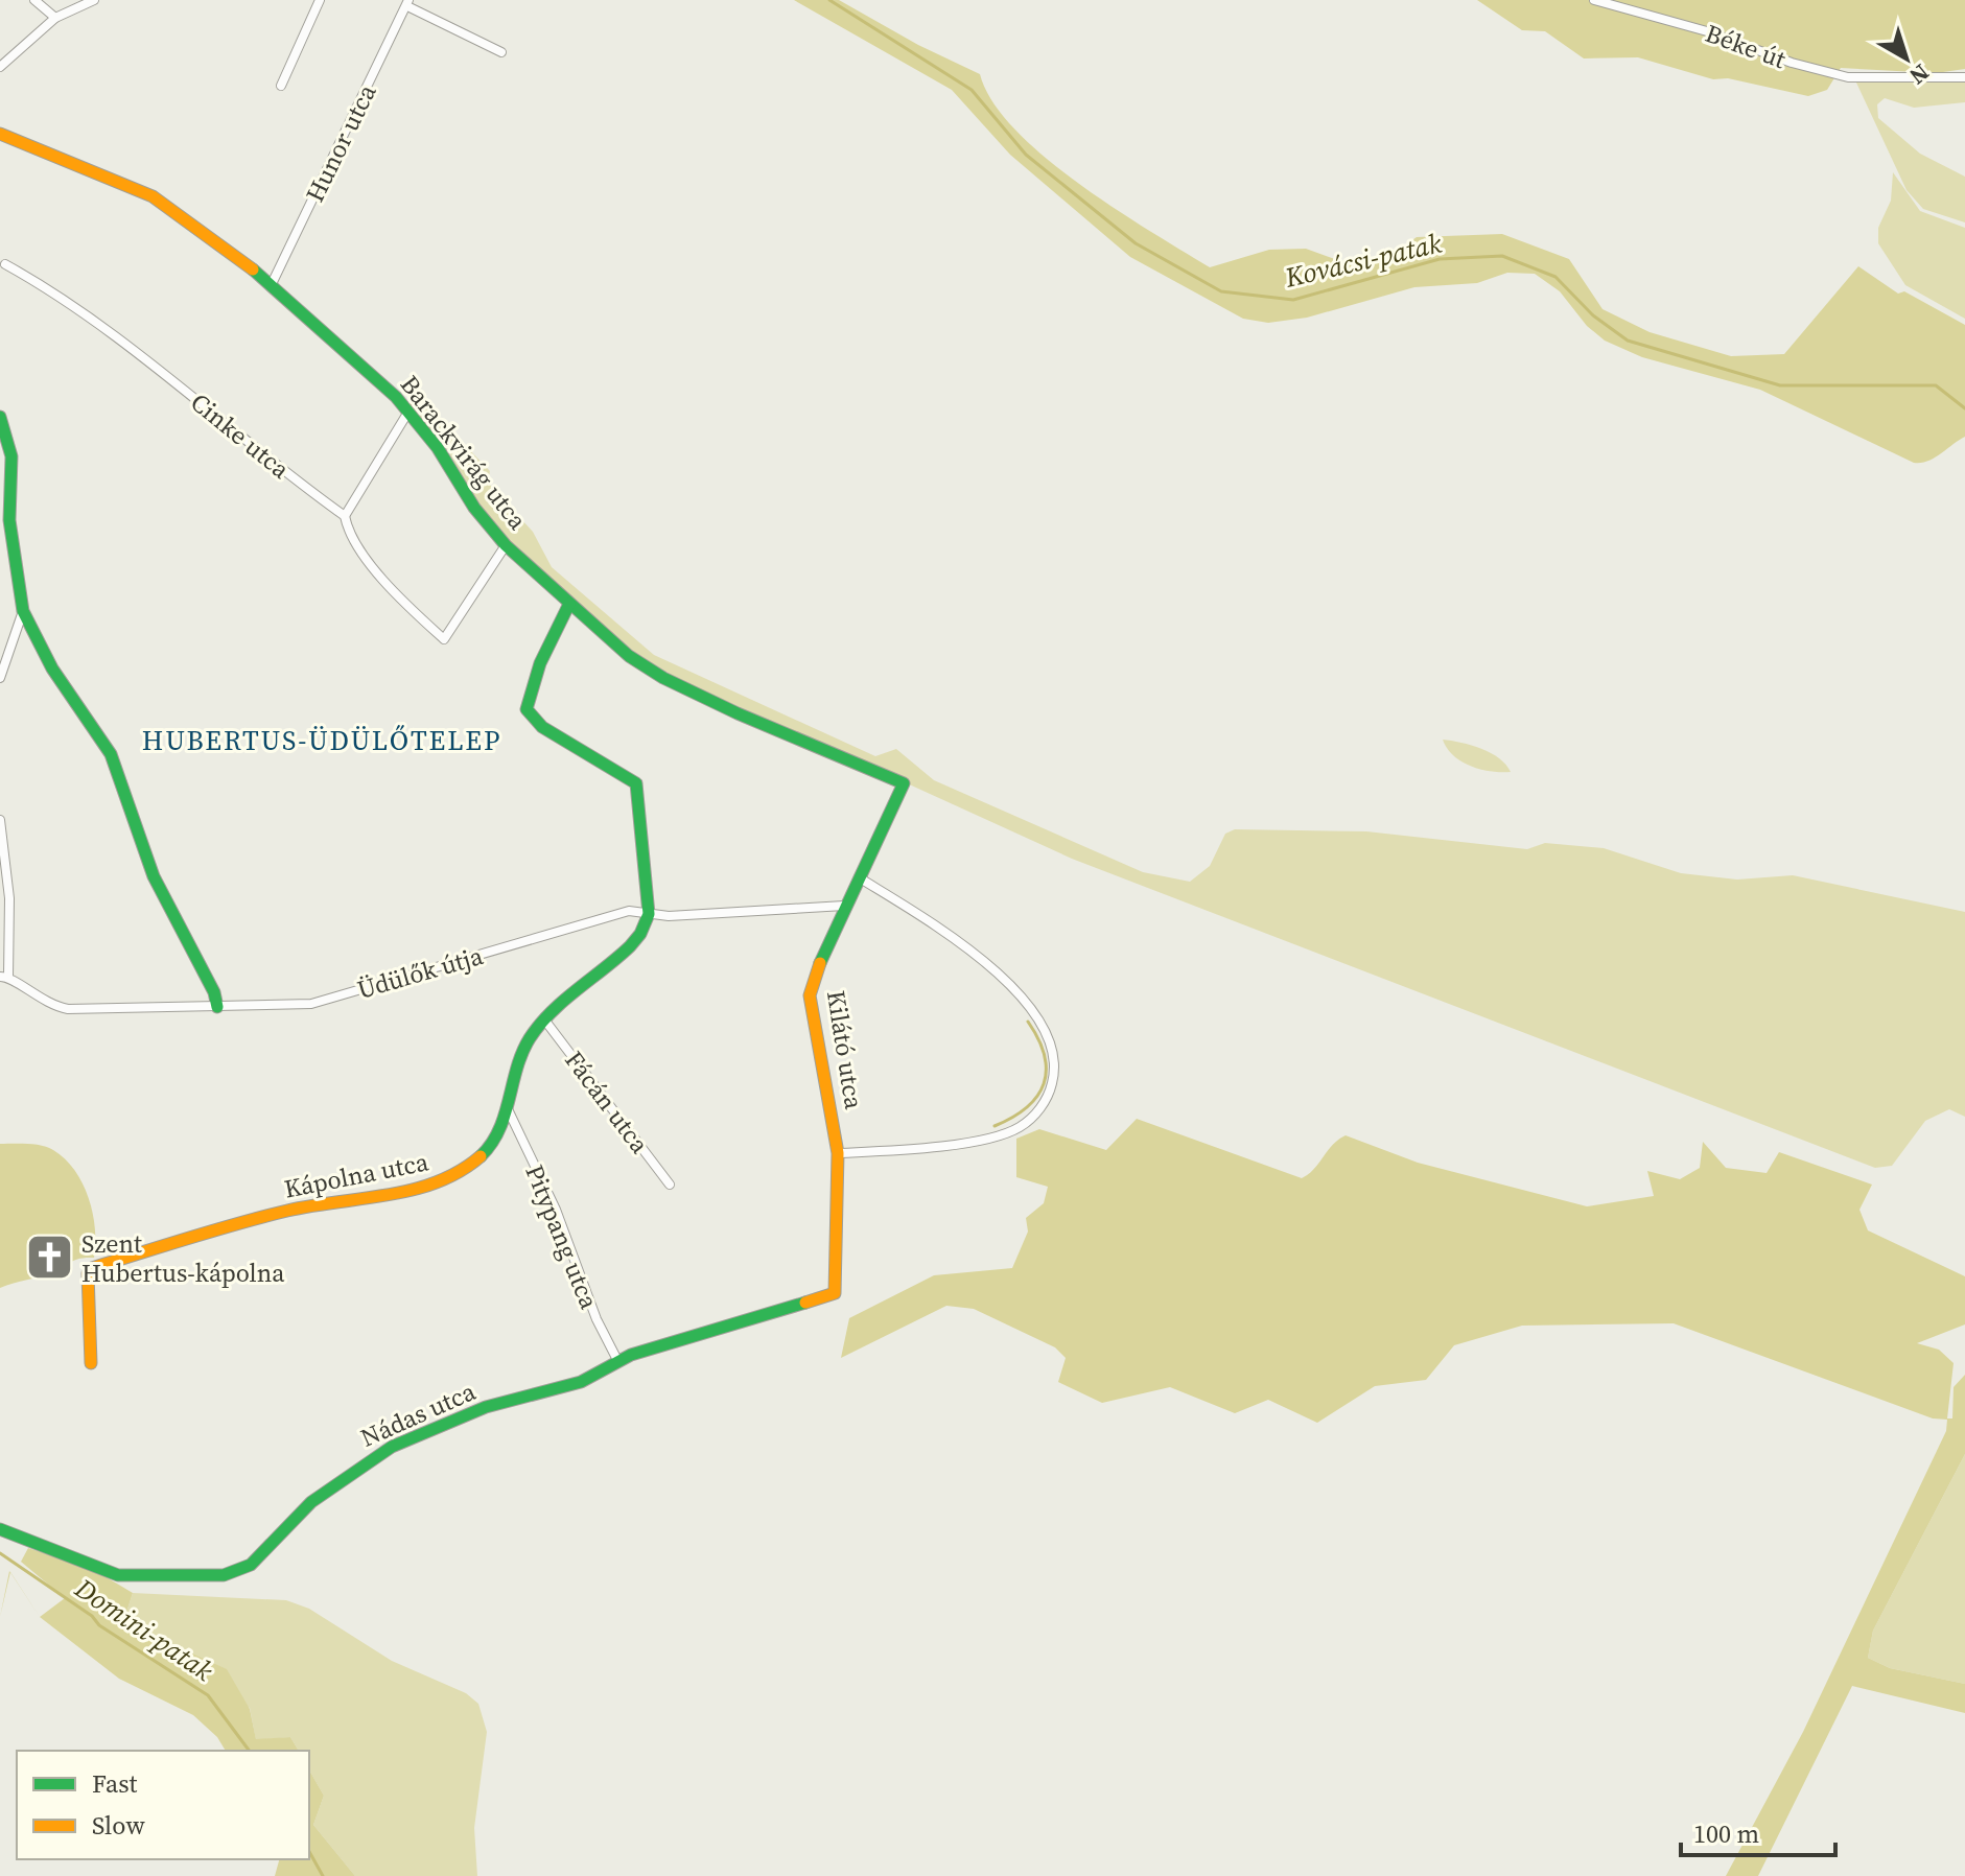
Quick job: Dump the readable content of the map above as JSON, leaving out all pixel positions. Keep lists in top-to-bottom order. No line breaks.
{"streets":{"street":["Béke út","Hunor utca","Cinke utca","Barackvirág utca","Üdülők útja","Kilátó utca","Fácán utca","Kápolna utca","Pitypang utca","Nádas utca"]},"crossings":[["Hunor utca","Barackvirág utca"],["Cinke utca","Barackvirág utca"],["Barackvirág utca","Kilátó utca"],["Üdülők útja","Kilátó utca"],["Üdülők útja","Kápolna utca"],["Kilátó utca","Nádas utca"],["Fácán utca","Kápolna utca"],["Kápolna utca","Pitypang utca"],["Pitypang utca","Nádas utca"]],"districts":["HUBERTUS-ÜDÜLŐTELEP"],"water":["Kovácsi-patak","Domini-patak"],"places":{"church":["Szent Hubertus-kápolna"]},"legend":["Fast","Slow"],"scale_bar":"100 m","north":"bottom right"}
